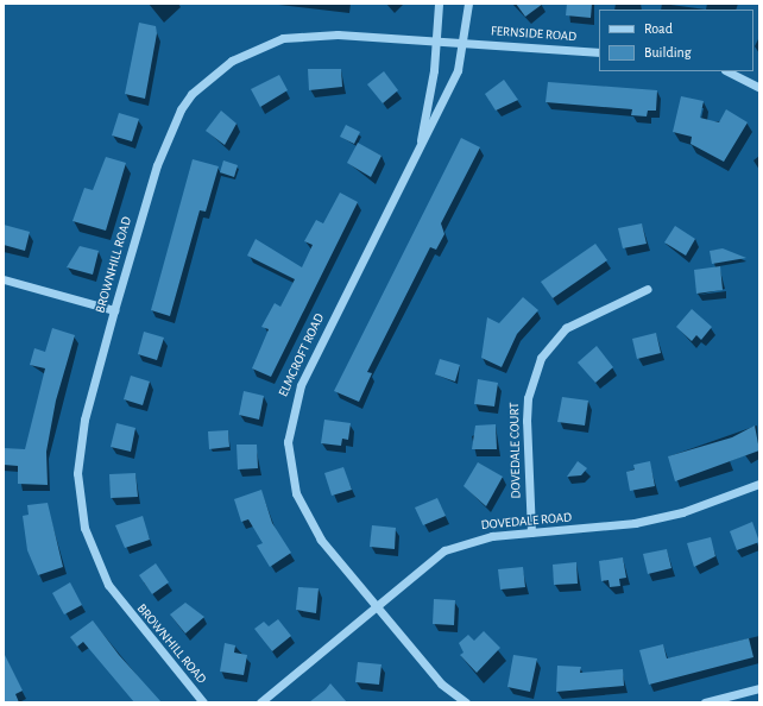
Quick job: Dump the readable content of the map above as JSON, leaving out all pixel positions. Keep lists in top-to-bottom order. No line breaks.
{"streets":{"street":["FERNSIDE ROAD","BROWNHILL ROAD","ELMCROFT ROAD","DOVEDALE COURT","DOVEDALE ROAD"]},"crossings":[["FERNSIDE ROAD","BROWNHILL ROAD"],["FERNSIDE ROAD","ELMCROFT ROAD"],["BROWNHILL ROAD","ELMCROFT ROAD"],["ELMCROFT ROAD","DOVEDALE ROAD"],["DOVEDALE COURT","DOVEDALE ROAD"]],"legend":["Road","Building"]}
